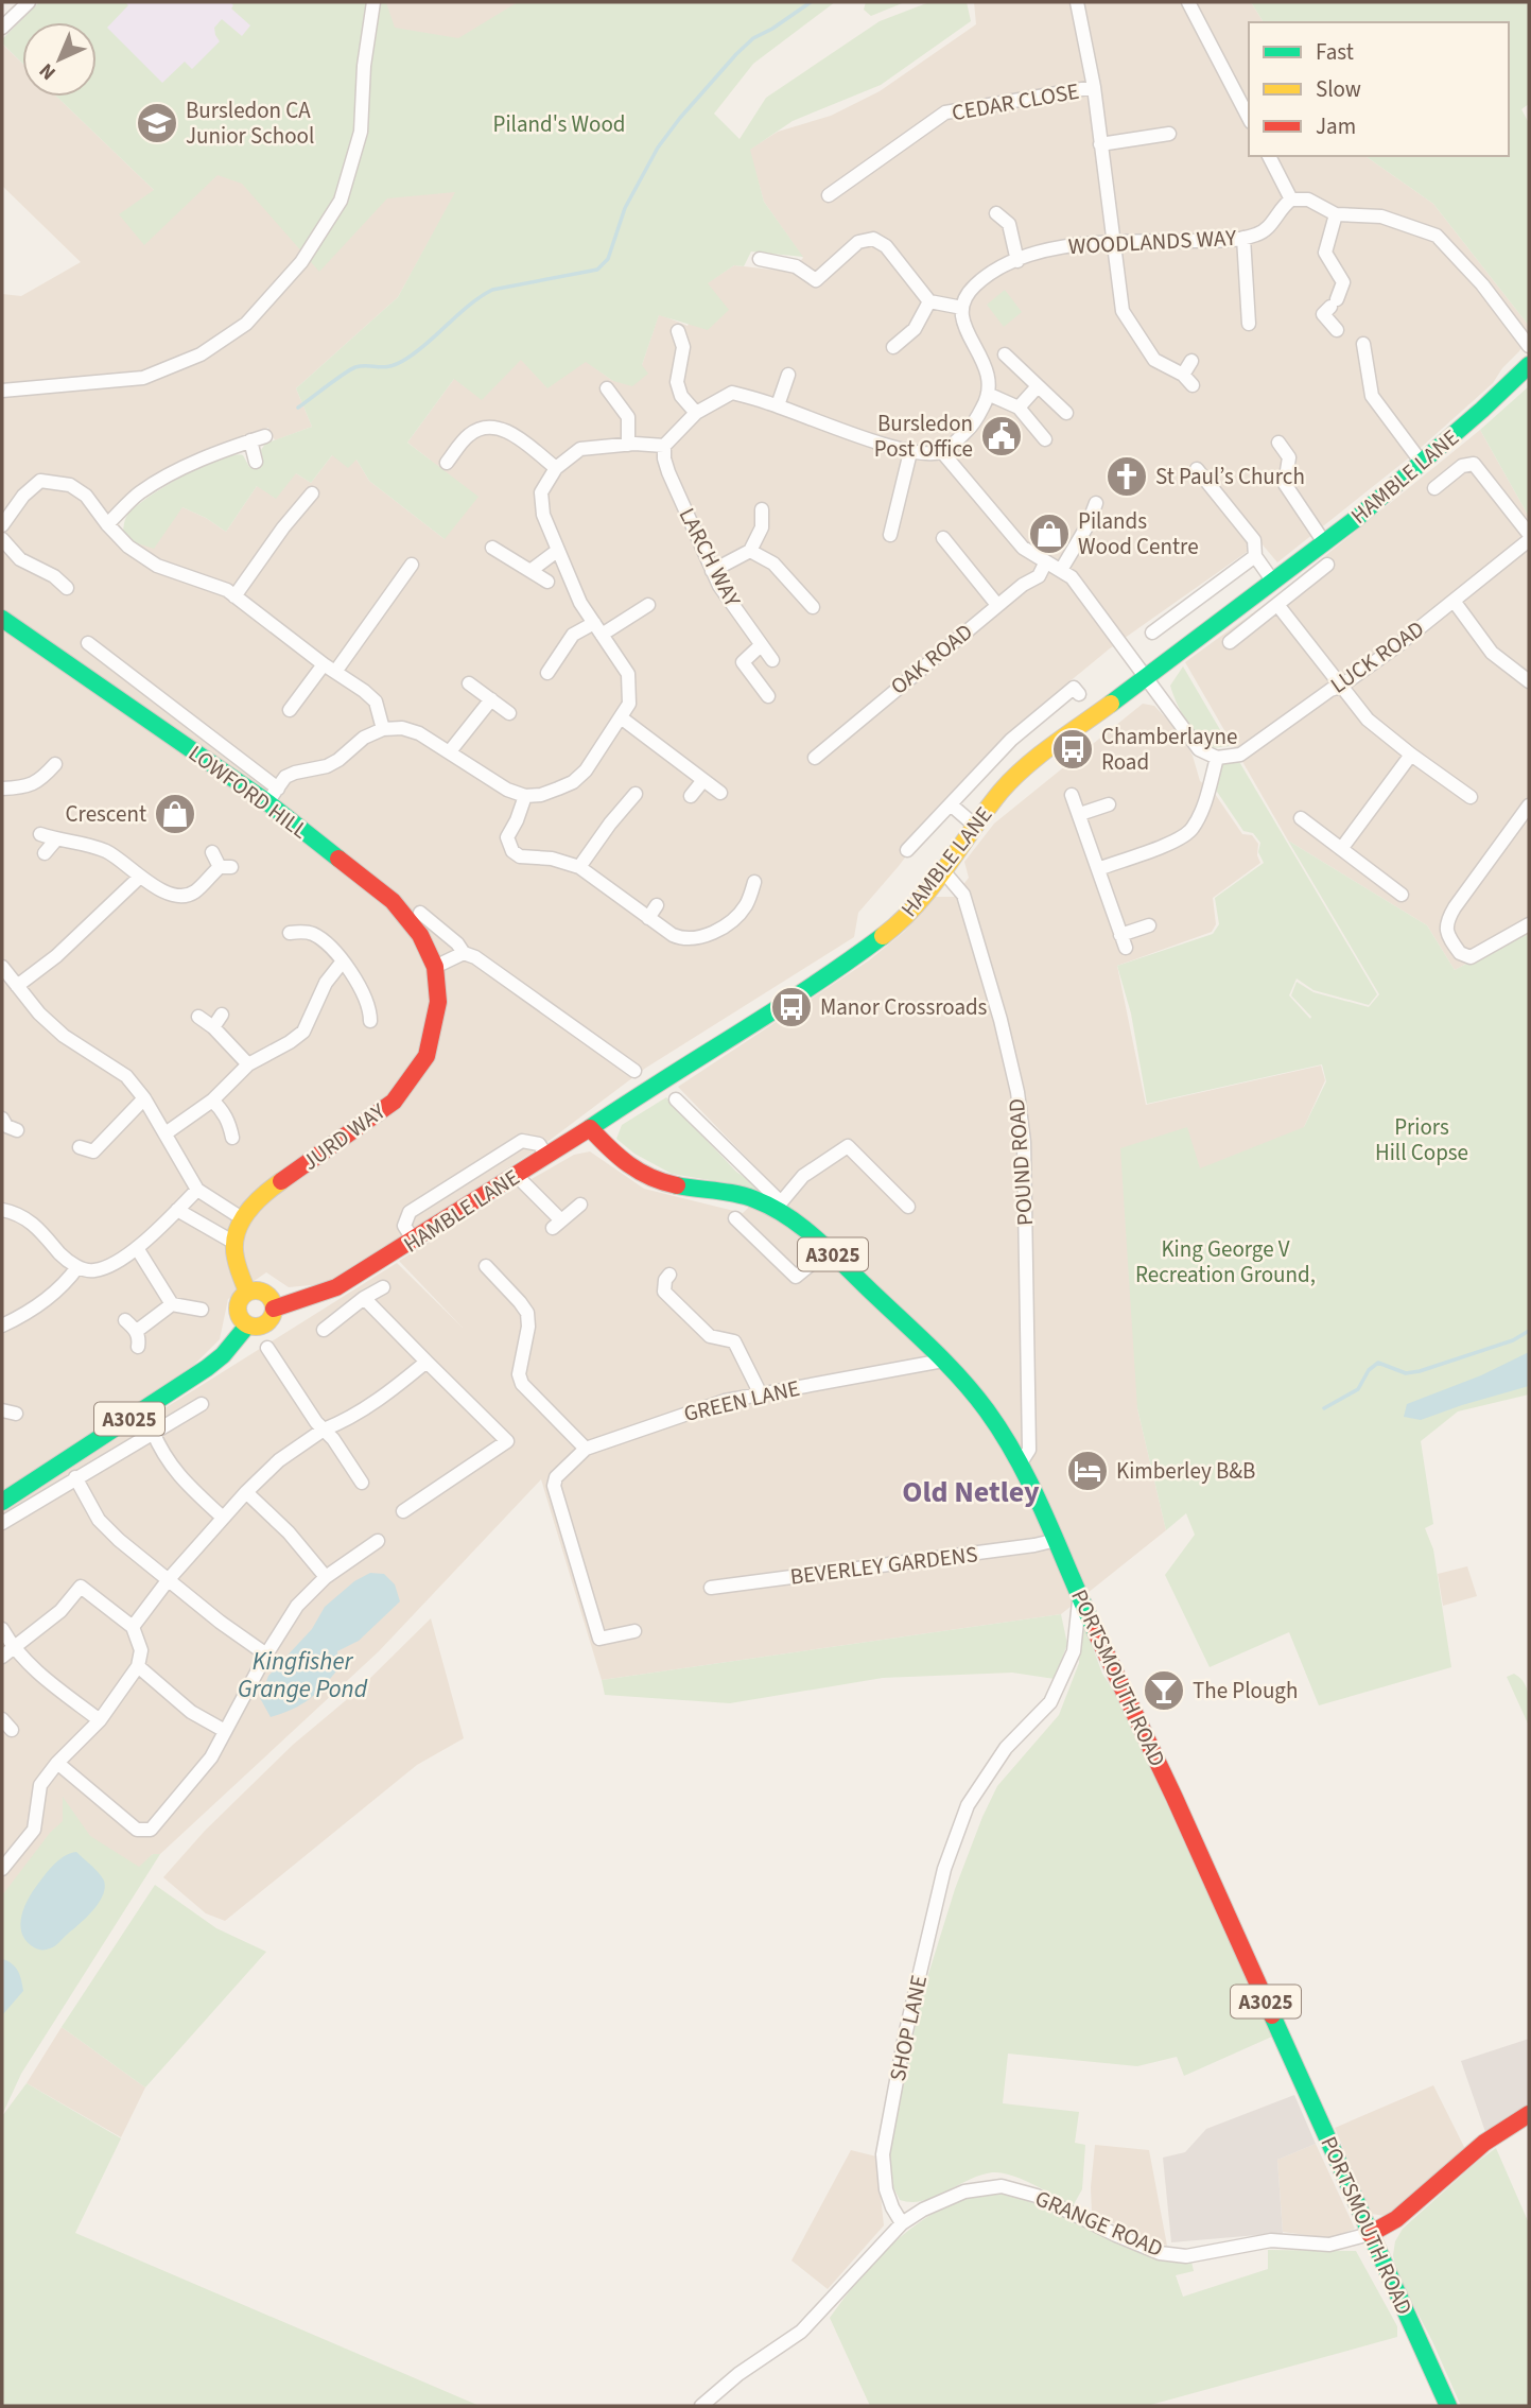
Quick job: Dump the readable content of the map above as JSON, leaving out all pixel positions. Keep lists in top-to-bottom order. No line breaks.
{"streets":{"main road":["HAMBLE LANE","LOWFORD HILL","JURD WAY","A3025","PORTSMOUTH ROAD","GRANGE ROAD"],"street":["CEDAR CLOSE","WOODLANDS WAY","LARCH WAY","LUCK ROAD","OAK ROAD","POUND ROAD","GREEN LANE","BEVERLEY GARDENS","SHOP LANE"]},"crossings":[["HAMBLE LANE","JURD WAY"],["HAMBLE LANE","POUND ROAD"],["HAMBLE LANE","A3025"],["HAMBLE LANE","PORTSMOUTH ROAD"],["LOWFORD HILL","JURD WAY"],["JURD WAY","A3025"],["POUND ROAD","PORTSMOUTH ROAD"],["GREEN LANE","PORTSMOUTH ROAD"],["BEVERLEY GARDENS","PORTSMOUTH ROAD"],["PORTSMOUTH ROAD","SHOP LANE"],["PORTSMOUTH ROAD","GRANGE ROAD"],["SHOP LANE","GRANGE ROAD"]],"districts":["Old Netley"],"water":["Kingfisher Grange Pond"],"parks":["Piland's Wood","Priors Hill Copse","King George V Recreation Ground,"],"places":{"school or university":["Bursledon CA Junior School"],"public building":["Bursledon Post Office"],"church":["St Paul’s Church"],"shop":["Pilands Wood Centre","Crescent"],"bus stop":["Chamberlayne Road","Manor Crossroads"],"hotel":["Kimberley B&B"],"bar":["The Plough"]},"legend":["Fast","Slow","Jam"],"north":"bottom left"}
